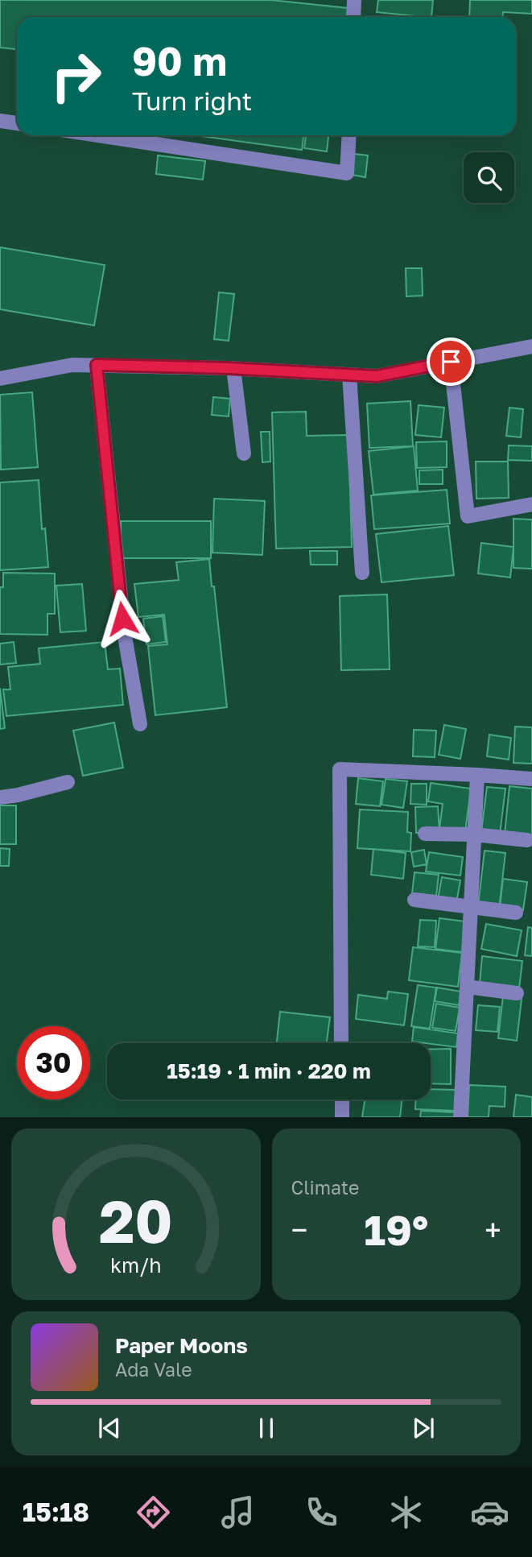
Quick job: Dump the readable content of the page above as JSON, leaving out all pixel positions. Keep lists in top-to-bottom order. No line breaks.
{"page":{"turn":["90 m","Turn right"],"limit":"30","trip":"15:19 · 1 min · 220 m","tile":"Climate","heat":["−","19°","+"],"song":["Paper Moons","Ada Vale"],"tabs":"15:18","gauge":["20","km/h"]}}
